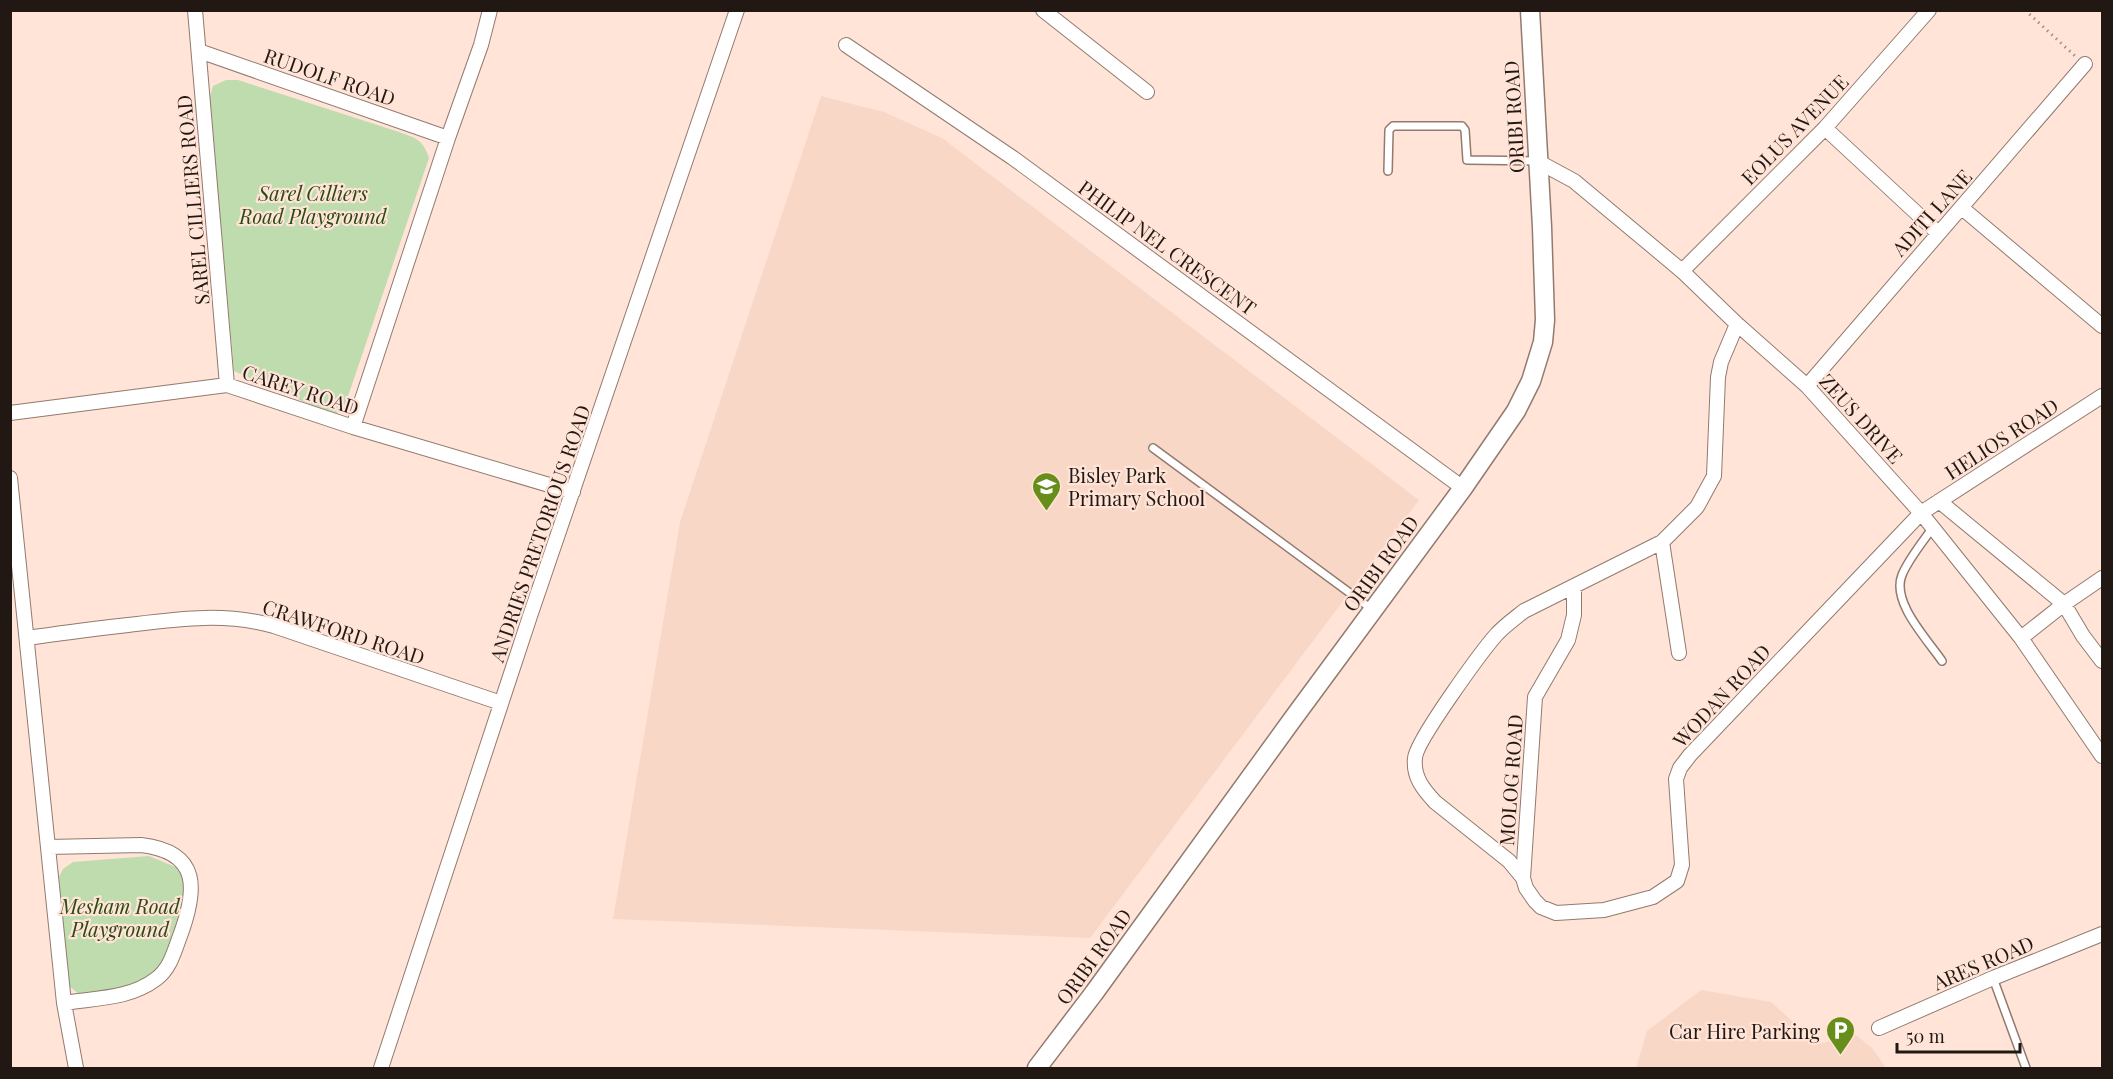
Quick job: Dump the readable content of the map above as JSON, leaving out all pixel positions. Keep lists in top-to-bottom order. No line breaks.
{"streets":{"street":["RUDOLF ROAD","ORIBI ROAD","EOLUS AVENUE","SAREL CILLIERS ROAD","ADITI LANE","PHILIP NEL CRESCENT","CAREY ROAD","ZEUS DRIVE","HELIOS ROAD","ANDRIES PRETORIOUS ROAD","CRAWFORD ROAD","WODAN ROAD","MOLOG ROAD","ARES ROAD"]},"crossings":[["RUDOLF ROAD","SAREL CILLIERS ROAD"],["ORIBI ROAD","PHILIP NEL CRESCENT"],["ORIBI ROAD","ZEUS DRIVE"],["EOLUS AVENUE","ZEUS DRIVE"],["SAREL CILLIERS ROAD","CAREY ROAD"],["ADITI LANE","ZEUS DRIVE"],["CAREY ROAD","ANDRIES PRETORIOUS ROAD"],["ZEUS DRIVE","HELIOS ROAD"],["ZEUS DRIVE","WODAN ROAD"],["HELIOS ROAD","WODAN ROAD"],["ANDRIES PRETORIOUS ROAD","CRAWFORD ROAD"],["WODAN ROAD","MOLOG ROAD"]],"parks":["Sarel Cilliers Road Playground","Mesham Road Playground"],"places":{"school or university":["Bisley Park Primary School"],"parking":["Car Hire Parking"]},"scale_bar":"50 m"}
